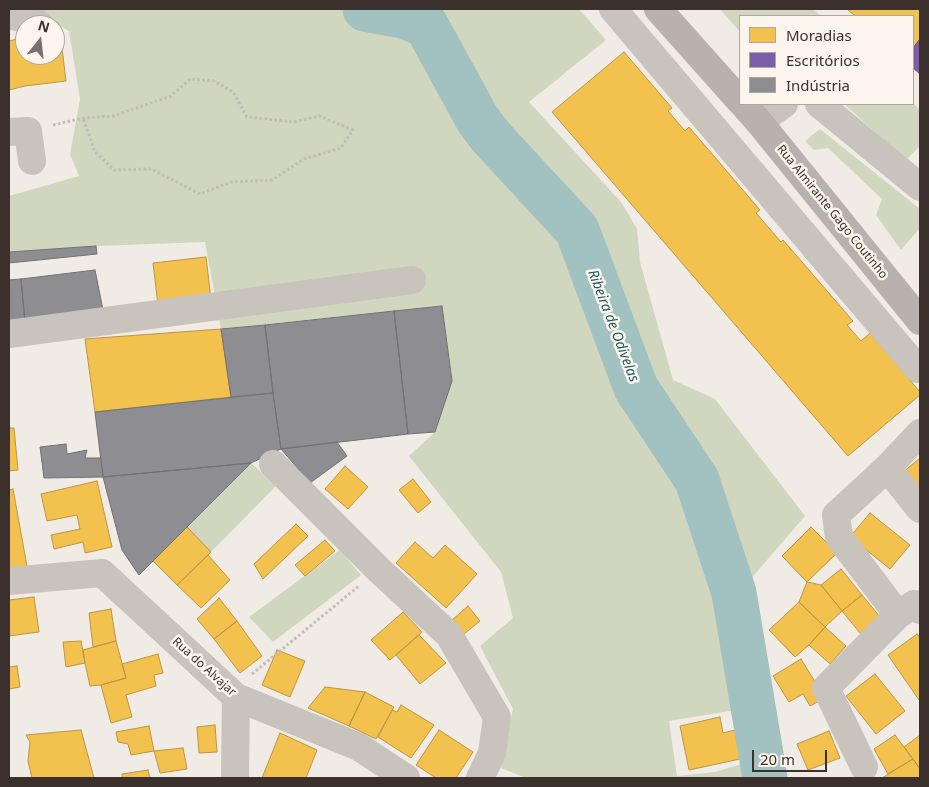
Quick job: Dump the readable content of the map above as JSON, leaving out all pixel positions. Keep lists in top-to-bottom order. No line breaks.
{"streets":{"main road":["Rua Almirante Gago Coutinho"],"street":["Rua do Alvajar"]},"water":["Ribeira de Odivelas"],"legend":["Moradias","Escritórios","Indústria"],"scale_bar":"20 m","north":"top"}
